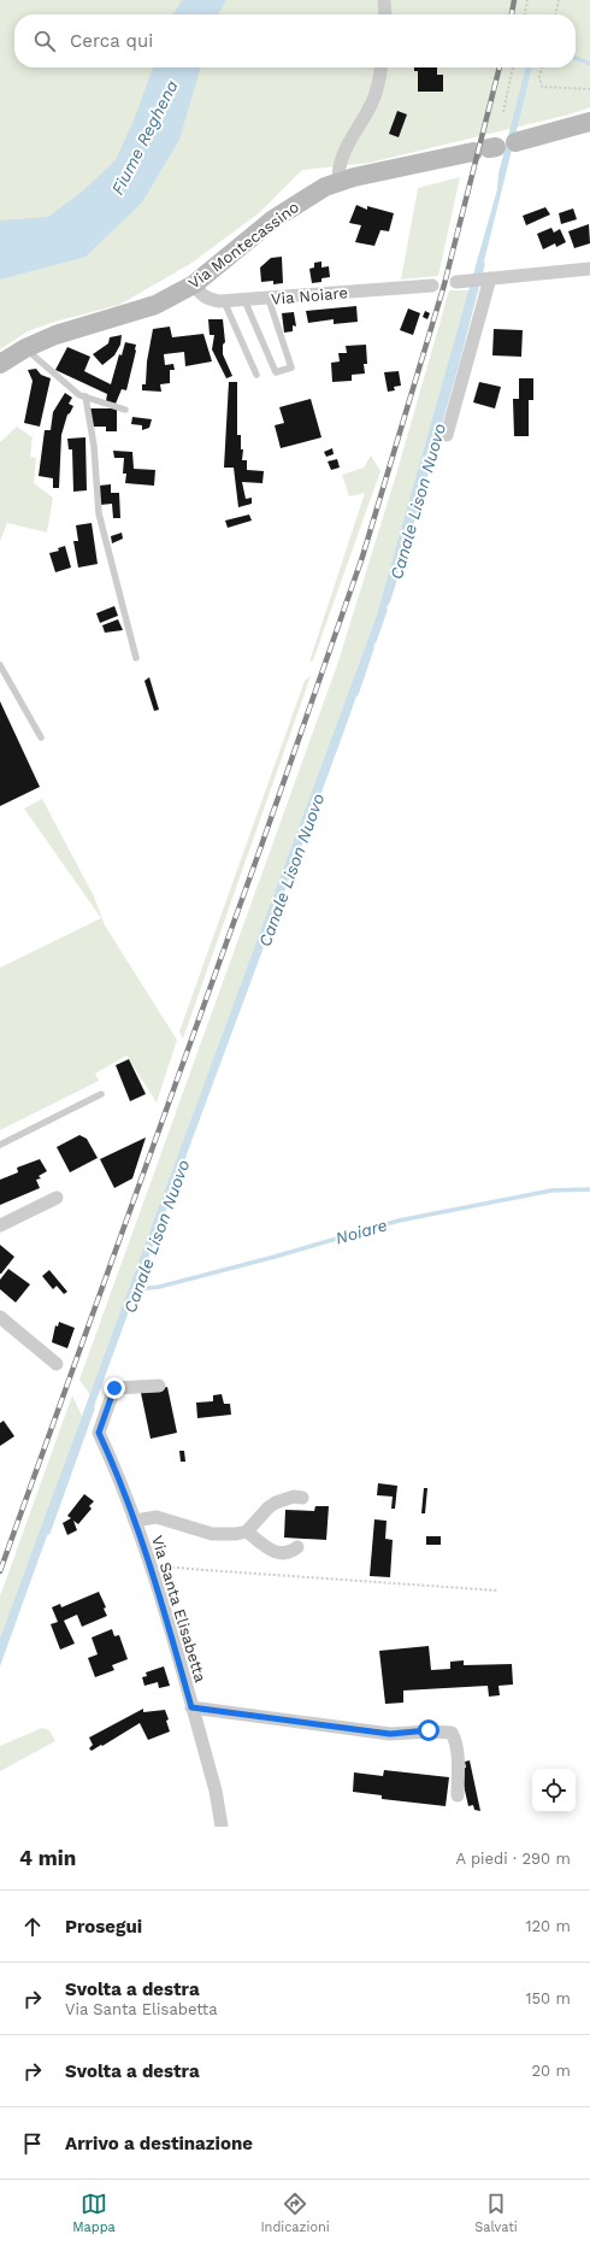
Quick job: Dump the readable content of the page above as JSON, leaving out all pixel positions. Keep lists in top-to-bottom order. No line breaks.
{"streets":{"street":["Via Montecassino","Via Noiare","Via Santa Elisabetta"]},"crossings":[["Via Montecassino","Via Noiare"]],"water":["Fiume Reghena","Canale Lison Nuovo","Noiare"],"page":{"search":"Cerca qui","heading":["4 min","A piedi · 290 m"],"list":[["Prosegui","120 m"],["Svolta a destra","Via Santa Elisabetta","150 m"],["Svolta a destra","20 m"],"Arrivo a destinazione"],"nav":["Mappa","Indicazioni","Salvati"]}}
